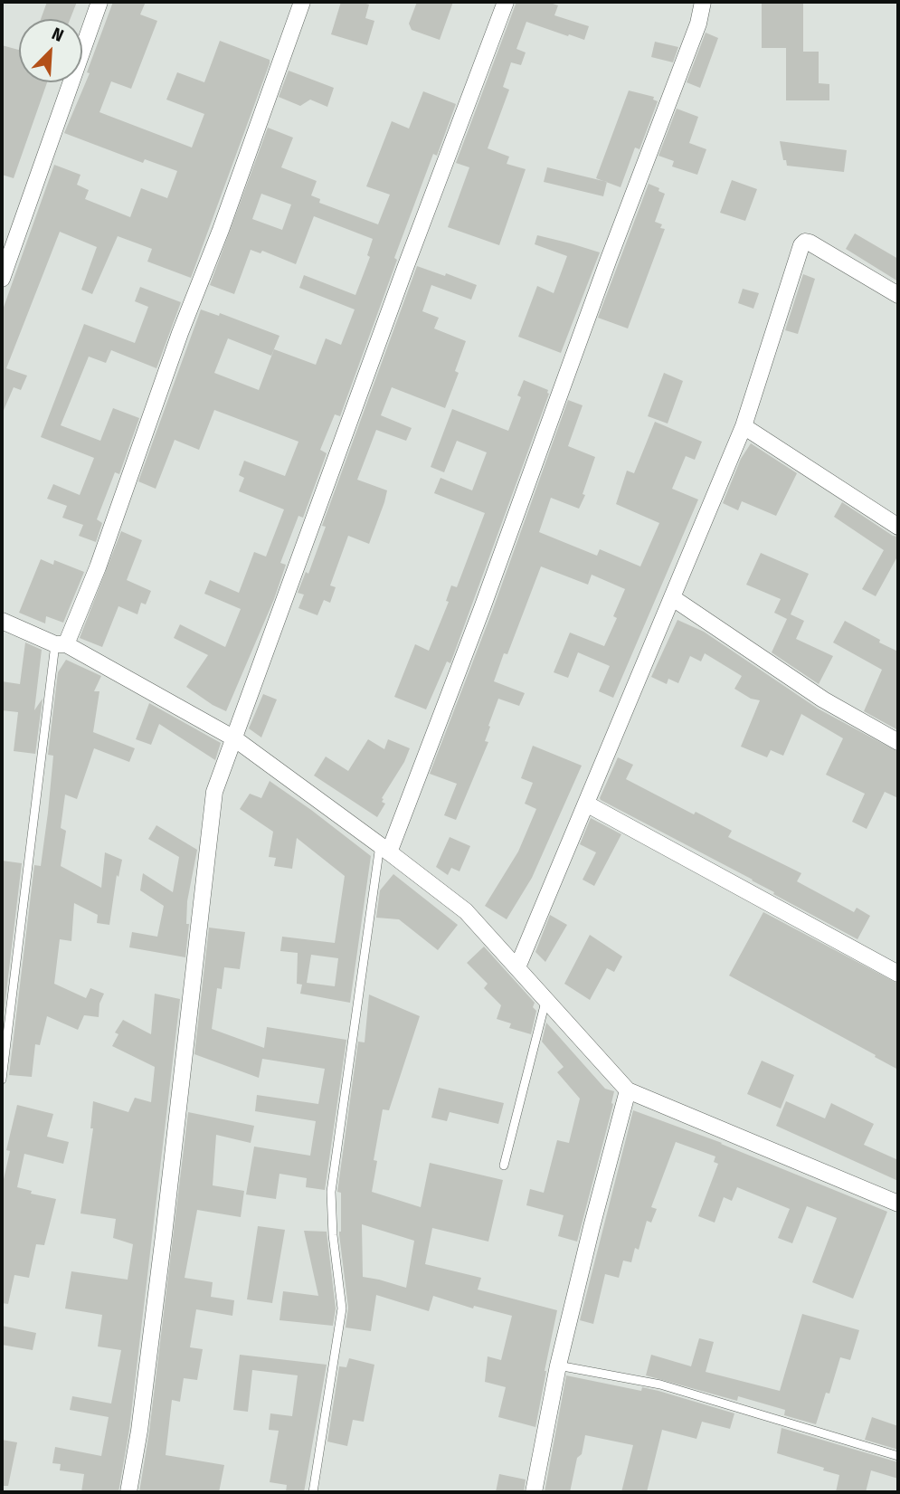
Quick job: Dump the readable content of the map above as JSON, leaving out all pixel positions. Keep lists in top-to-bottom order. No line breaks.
{"north":"top right"}
